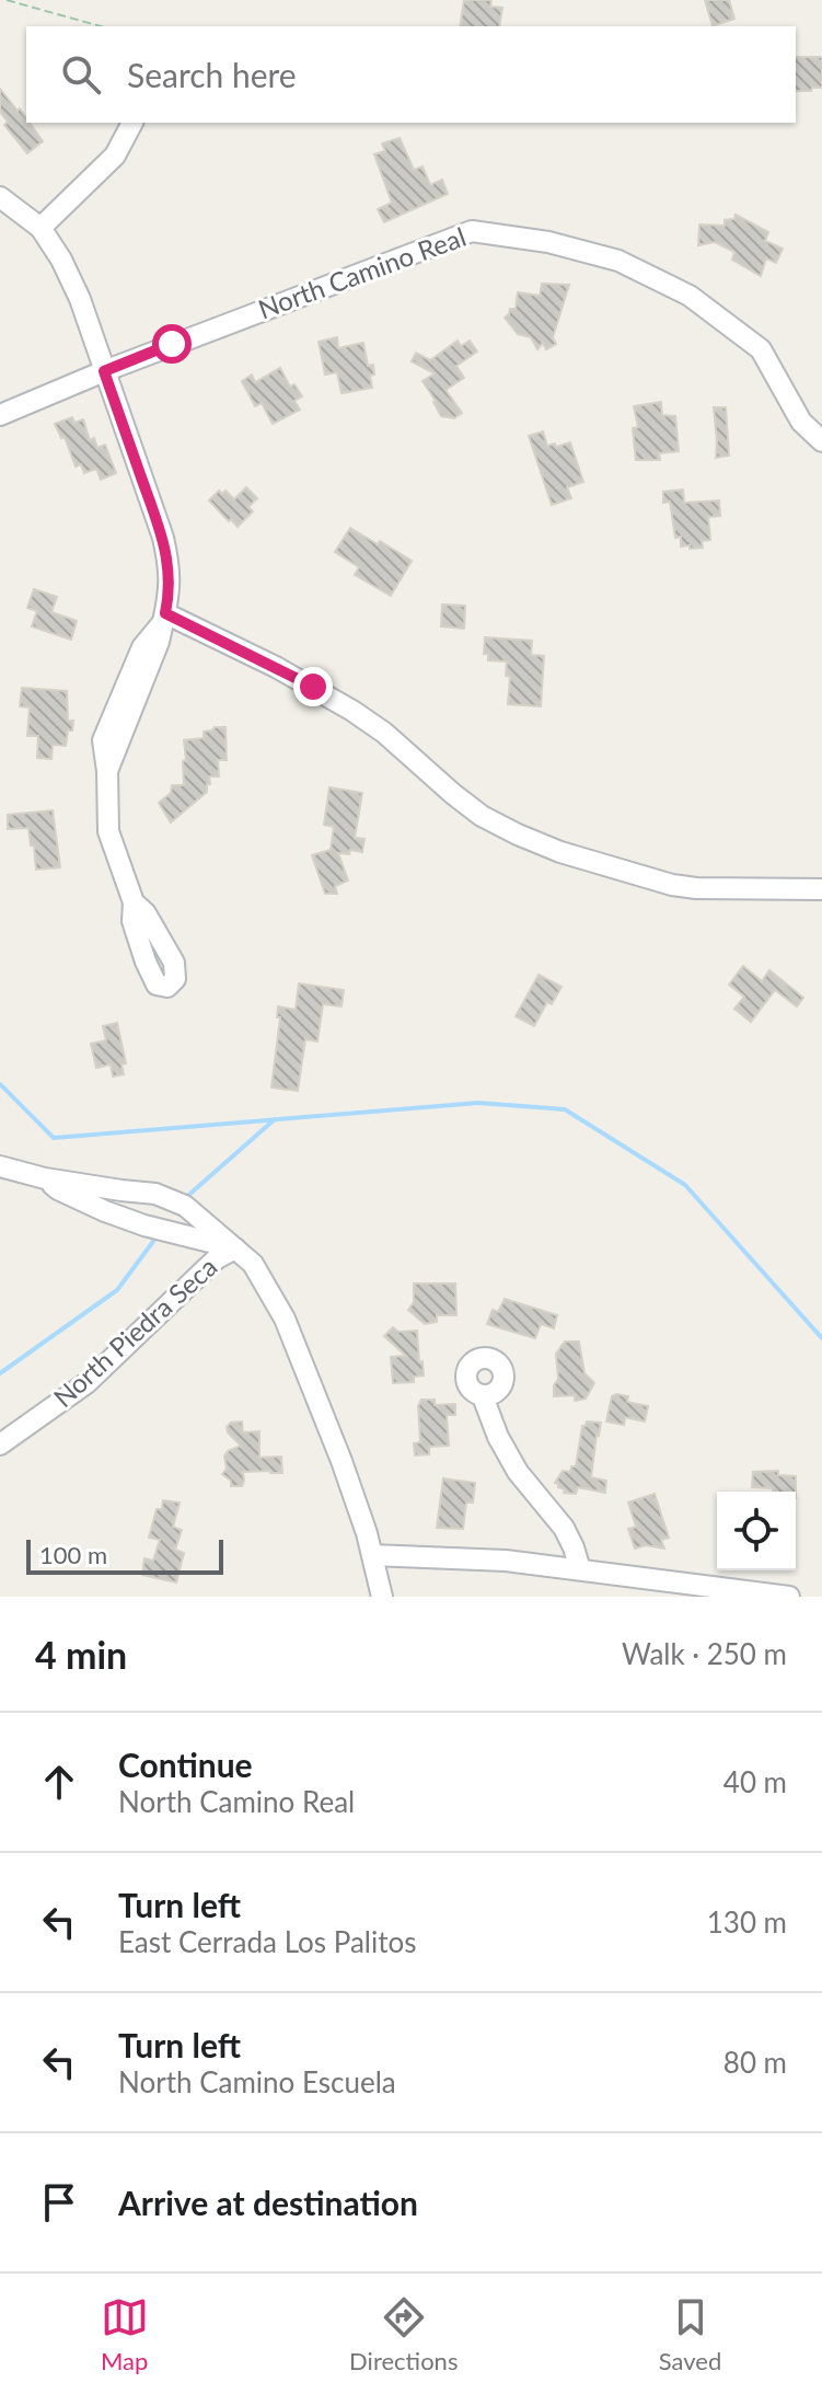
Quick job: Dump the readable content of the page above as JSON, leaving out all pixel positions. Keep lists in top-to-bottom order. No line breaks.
{"streets":{"street":["North Camino Real","North Piedra Seca"]},"scale_bar":"100 m","page":{"search":"Search here","scale":"100 m","heading":["4 min","Walk · 250 m"],"list":[["Continue","North Camino Real","40 m"],["Turn left","East Cerrada Los Palitos","130 m"],["Turn left","North Camino Escuela","80 m"],"Arrive at destination"],"nav":["Map","Directions","Saved"]}}
